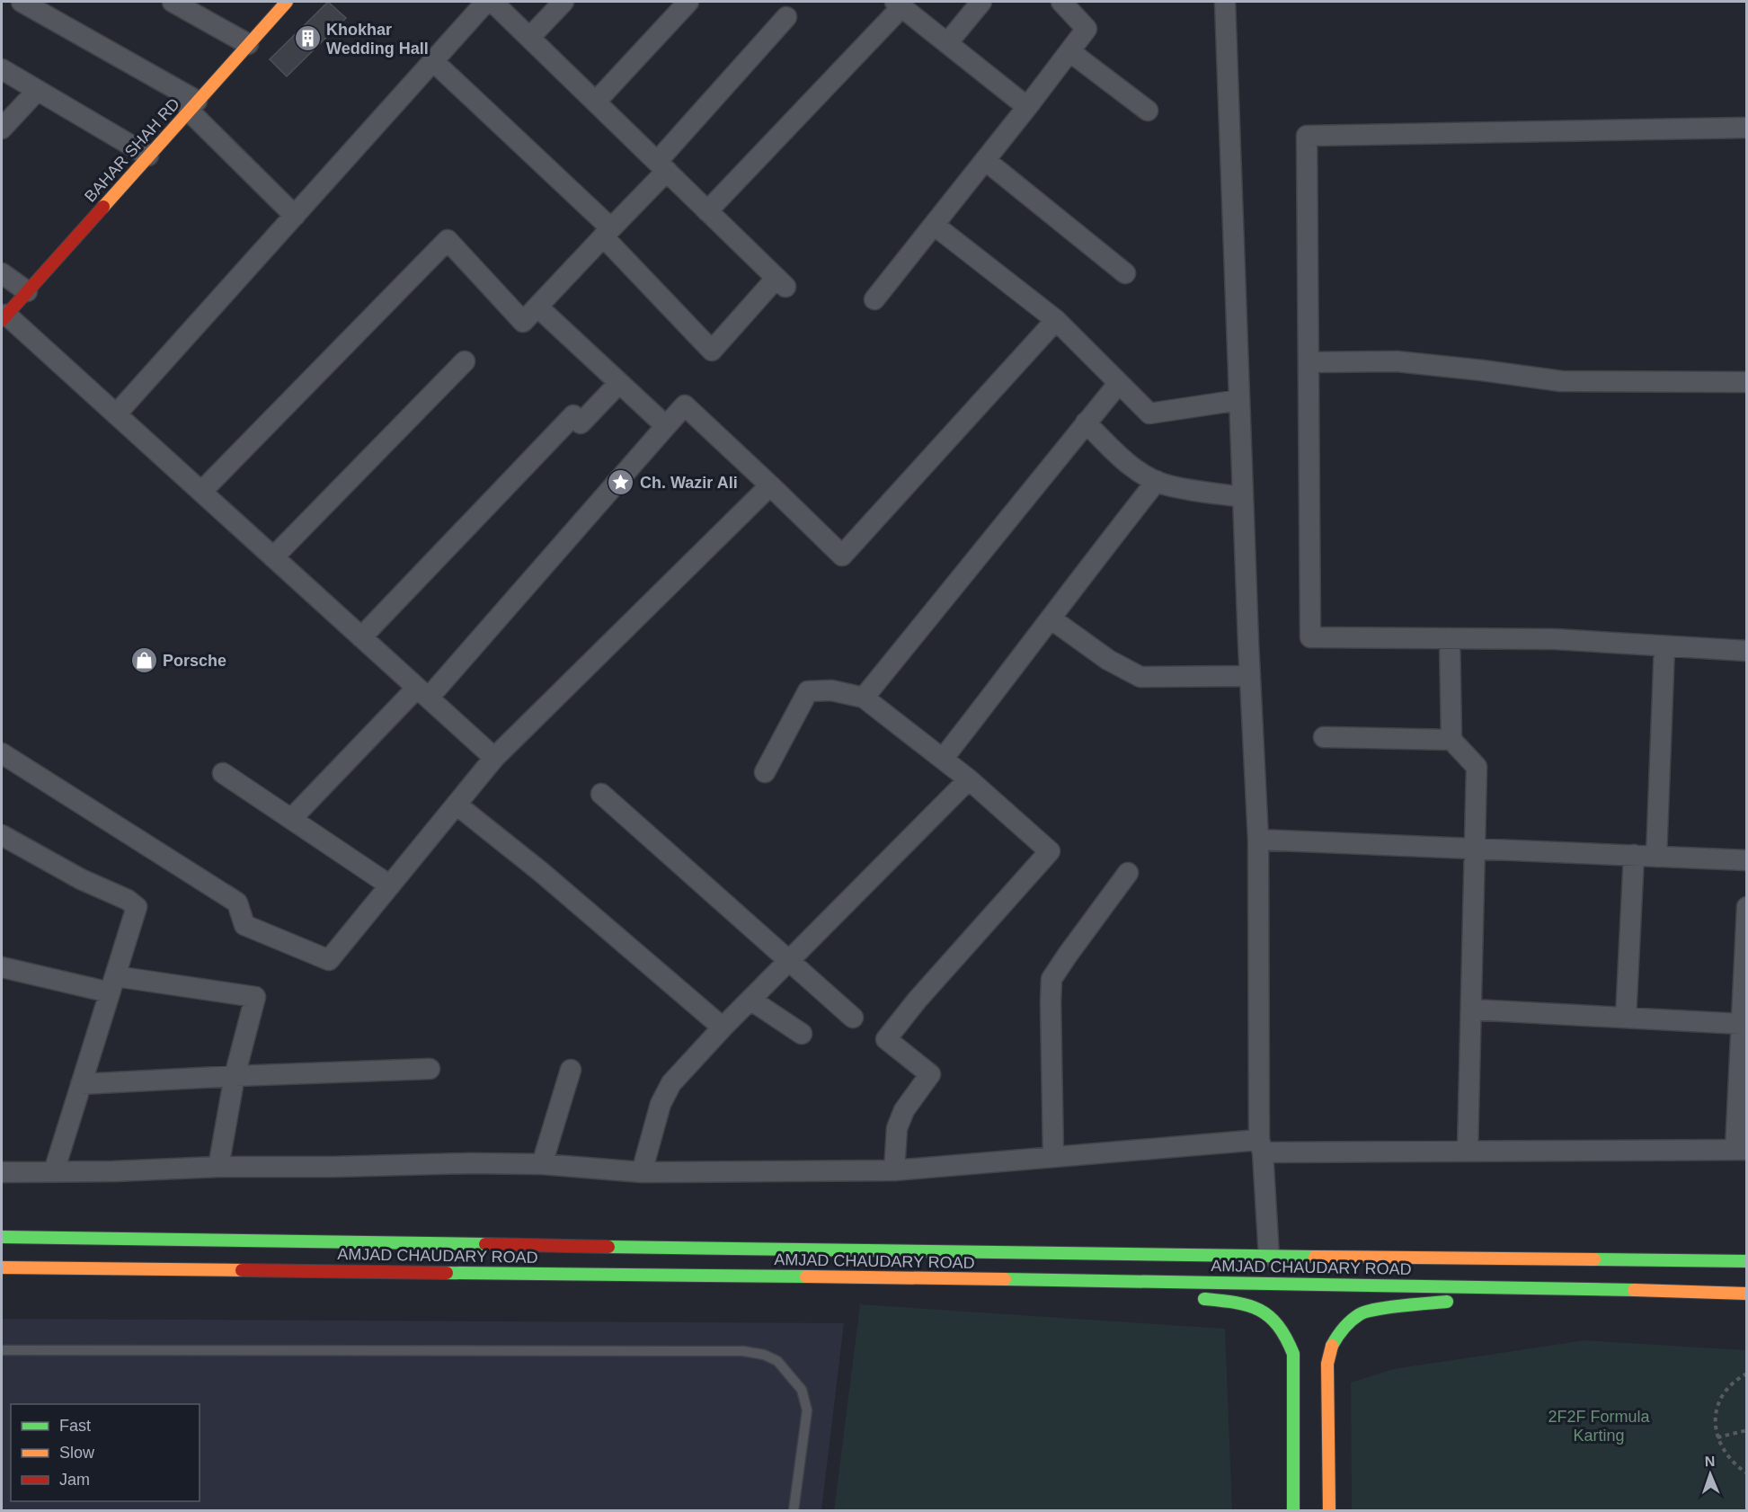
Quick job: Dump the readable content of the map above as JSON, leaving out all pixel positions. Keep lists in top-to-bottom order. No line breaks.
{"streets":{"main road":["BAHAR SHAH RD","AMJAD CHAUDARY ROAD"]},"parks":["2F2F Formula Karting"],"places":{"building":["Khokhar Wedding Hall"],"place":["Ch. Wazir Ali"],"shop":["Porsche"]},"legend":["Fast","Slow","Jam"],"north":"top"}
